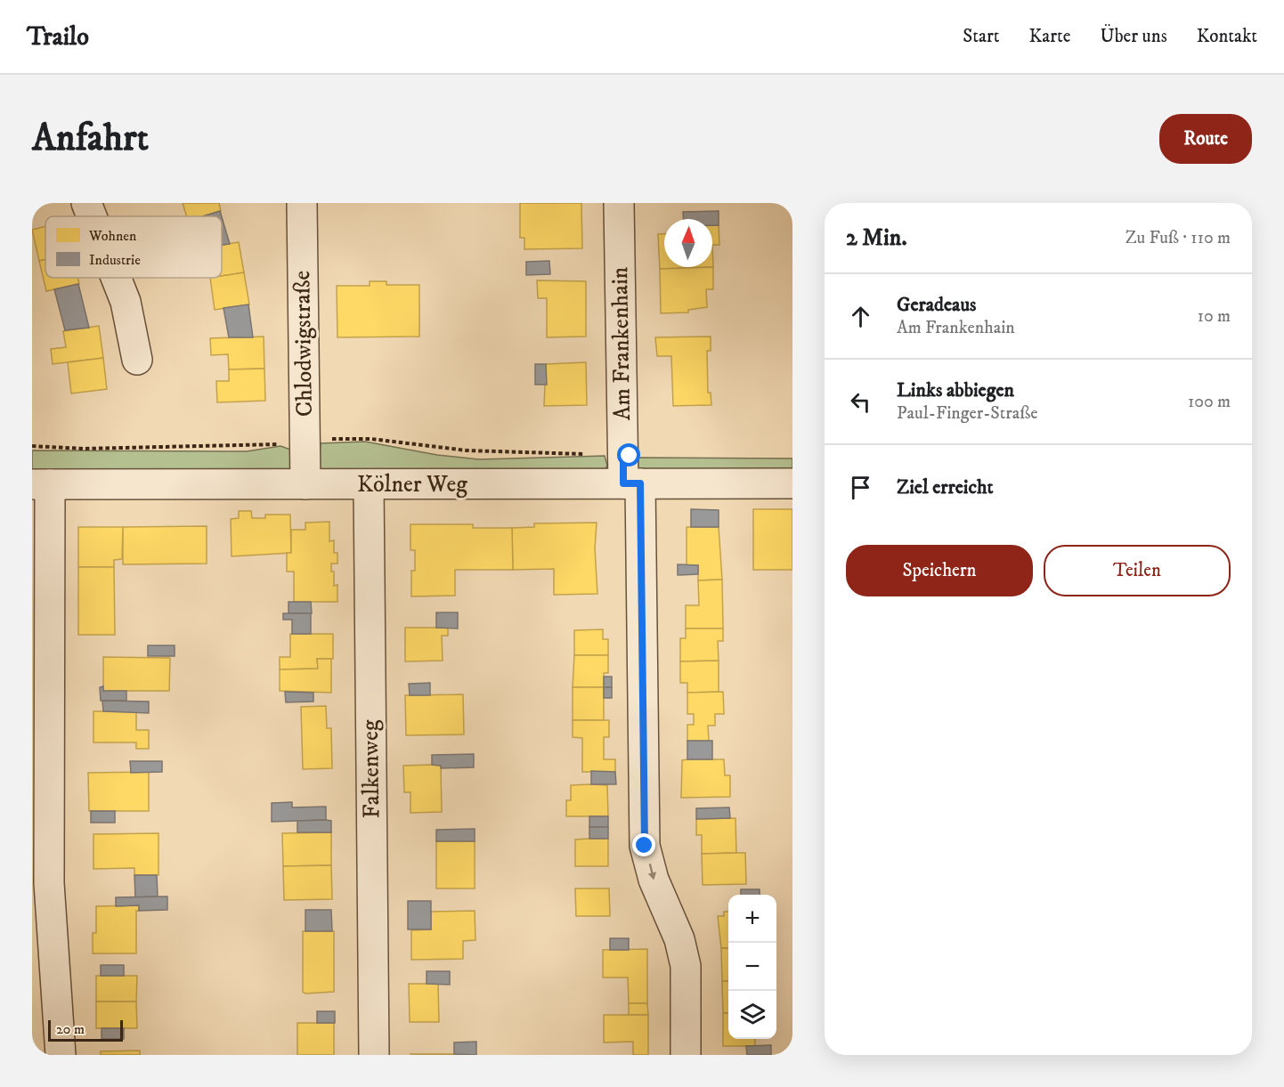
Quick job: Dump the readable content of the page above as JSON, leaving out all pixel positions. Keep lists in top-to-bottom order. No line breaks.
{"streets":{"street":["Chlodwigstraße","Am Frankenhain","Kölner Weg","Falkenweg"]},"crossings":[["Chlodwigstraße","Kölner Weg"],["Am Frankenhain","Kölner Weg"],["Kölner Weg","Falkenweg"]],"one_way":["Am Frankenhain"],"legend":["Wohnen","Industrie"],"scale_bar":"20 m","north":"top","page":{"header":"Trailo","nav":["Start","Karte","Über uns","Kontakt"],"buttons":["Route",["Speichern","Teilen"]],"title":"Anfahrt","heading":["2 Min.","Zu Fuß · 110 m"],"list":[["Geradeaus","Am Frankenhain","10 m"],["Links abbiegen","Paul-Finger-Straße","100 m"],"Ziel erreicht"],"map_buttons":["+","−"],"scale":"20 m"}}
